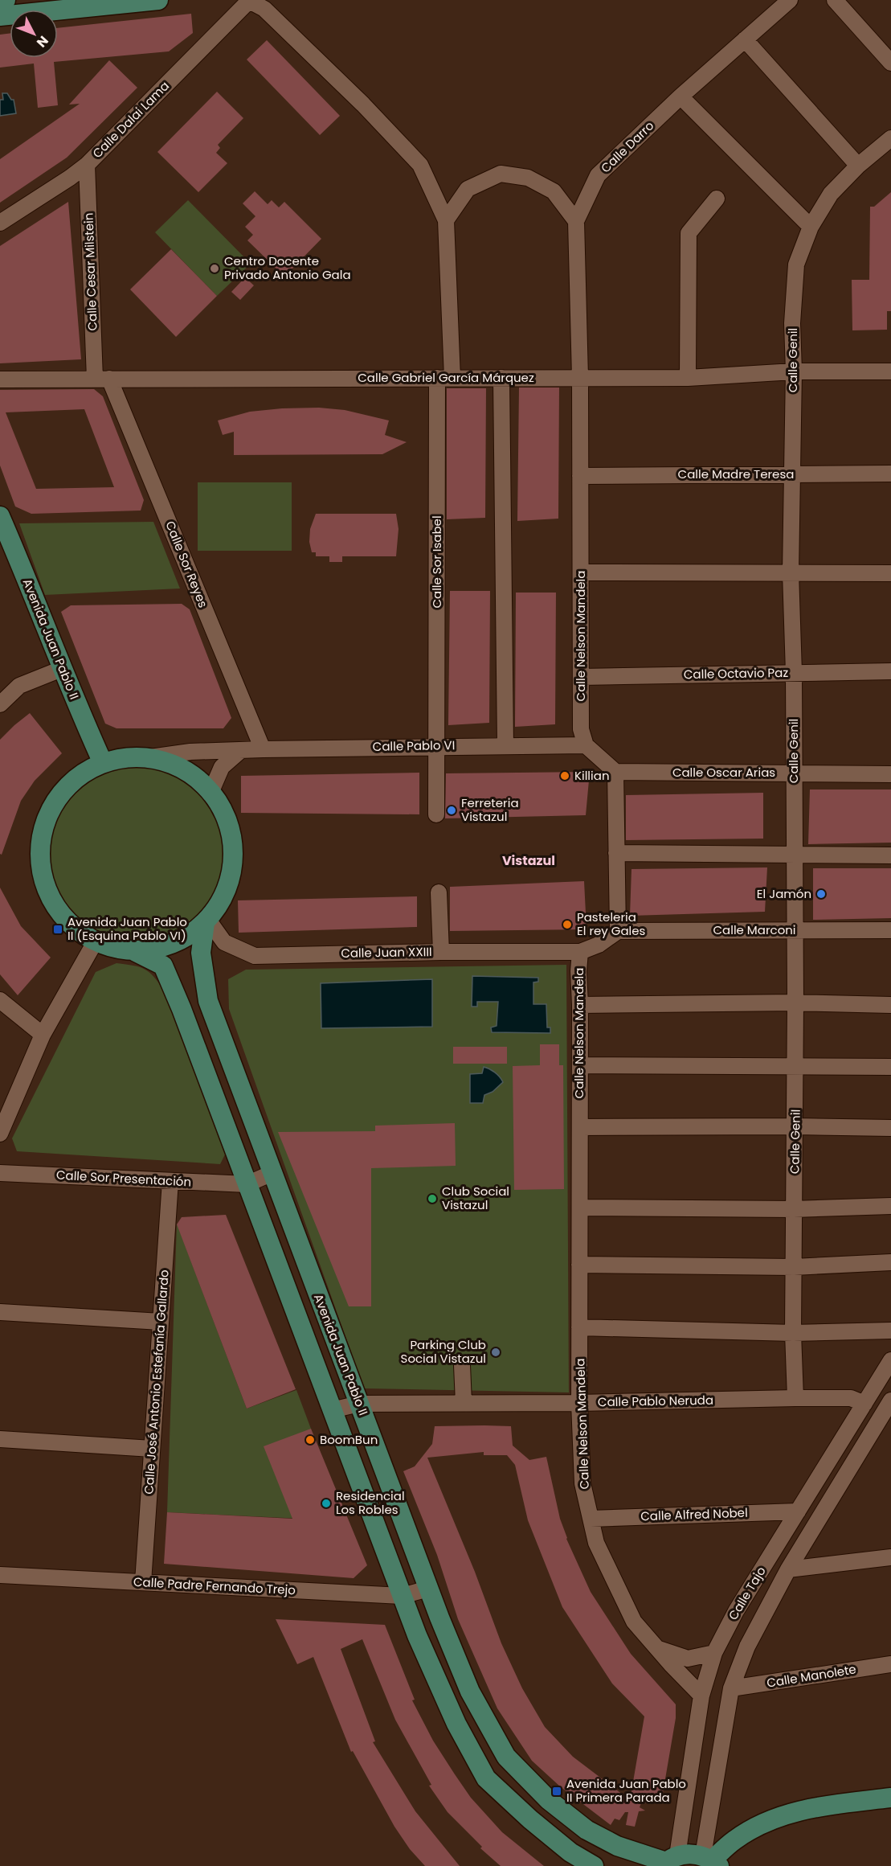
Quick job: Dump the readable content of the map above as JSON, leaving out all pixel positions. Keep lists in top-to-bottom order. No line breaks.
{"streets":{"main road":["Avenida Juan Pablo II"],"street":["Calle Dalai Lama","Calle Darro","Calle Cesar Milstein","Calle Genil","Calle Gabriel García Márquez","Calle Madre Teresa","Calle Sor Isabel","Calle Sor Reyes","Calle Nelson Mandela","Calle Octavio Paz","Calle Pablo VI","Calle Oscar Arias","Calle Marconi","Calle Juan XXIII","Calle Sor Presentación","Calle José Antonio Estefanía Gallardo","Calle Pablo Neruda","Calle Alfred Nobel","Calle Padre Fernando Trejo","Calle Tajo","Calle Manolete"]},"crossings":[["Calle Dalai Lama","Calle Cesar Milstein"],["Calle Darro","Calle Gabriel García Márquez"],["Calle Darro","Calle Nelson Mandela"],["Calle Cesar Milstein","Calle Gabriel García Márquez"],["Calle Cesar Milstein","Calle Sor Reyes"],["Calle Genil","Calle Gabriel García Márquez"],["Calle Genil","Calle Madre Teresa"],["Calle Genil","Calle Octavio Paz"],["Calle Genil","Calle Oscar Arias"],["Calle Genil","Calle Marconi"],["Calle Genil","Calle Pablo Neruda"],["Calle Gabriel García Márquez","Calle Sor Isabel"],["Calle Gabriel García Márquez","Calle Sor Reyes"],["Calle Gabriel García Márquez","Calle Nelson Mandela"],["Calle Madre Teresa","Calle Nelson Mandela"],["Calle Sor Isabel","Calle Pablo VI"],["Calle Sor Reyes","Calle Pablo VI"],["Calle Nelson Mandela","Calle Octavio Paz"],["Calle Nelson Mandela","Calle Pablo VI"],["Calle Nelson Mandela","Calle Marconi"],["Calle Nelson Mandela","Calle Juan XXIII"],["Calle Nelson Mandela","Calle Pablo Neruda"],["Calle Nelson Mandela","Calle Alfred Nobel"],["Calle Nelson Mandela","Calle Tajo"],["Avenida Juan Pablo II","Calle Juan XXIII"],["Avenida Juan Pablo II","Calle Pablo Neruda"],["Avenida Juan Pablo II","Calle Padre Fernando Trejo"],["Avenida Juan Pablo II","Calle Tajo"],["Calle Sor Presentación","Calle José Antonio Estefanía Gallardo"],["Calle José Antonio Estefanía Gallardo","Calle Padre Fernando Trejo"],["Calle Pablo Neruda","Calle Tajo"],["Calle Alfred Nobel","Calle Tajo"],["Calle Tajo","Calle Manolete"]],"districts":["Vistazul"],"places":{"other":["Centro Docente Privado Antonio Gala","Killian","Ferreteria Vistazul","El Jamón","Pasteleria El rey Gales","Club Social Vistazul","Parking Club Social Vistazul","BoomBun","Residencial Los Robles"],"transit":["Avenida Juan Pablo II (Esquina Pablo VI)","Avenida Juan Pablo II Primera Parada"]},"north":"bottom right"}
